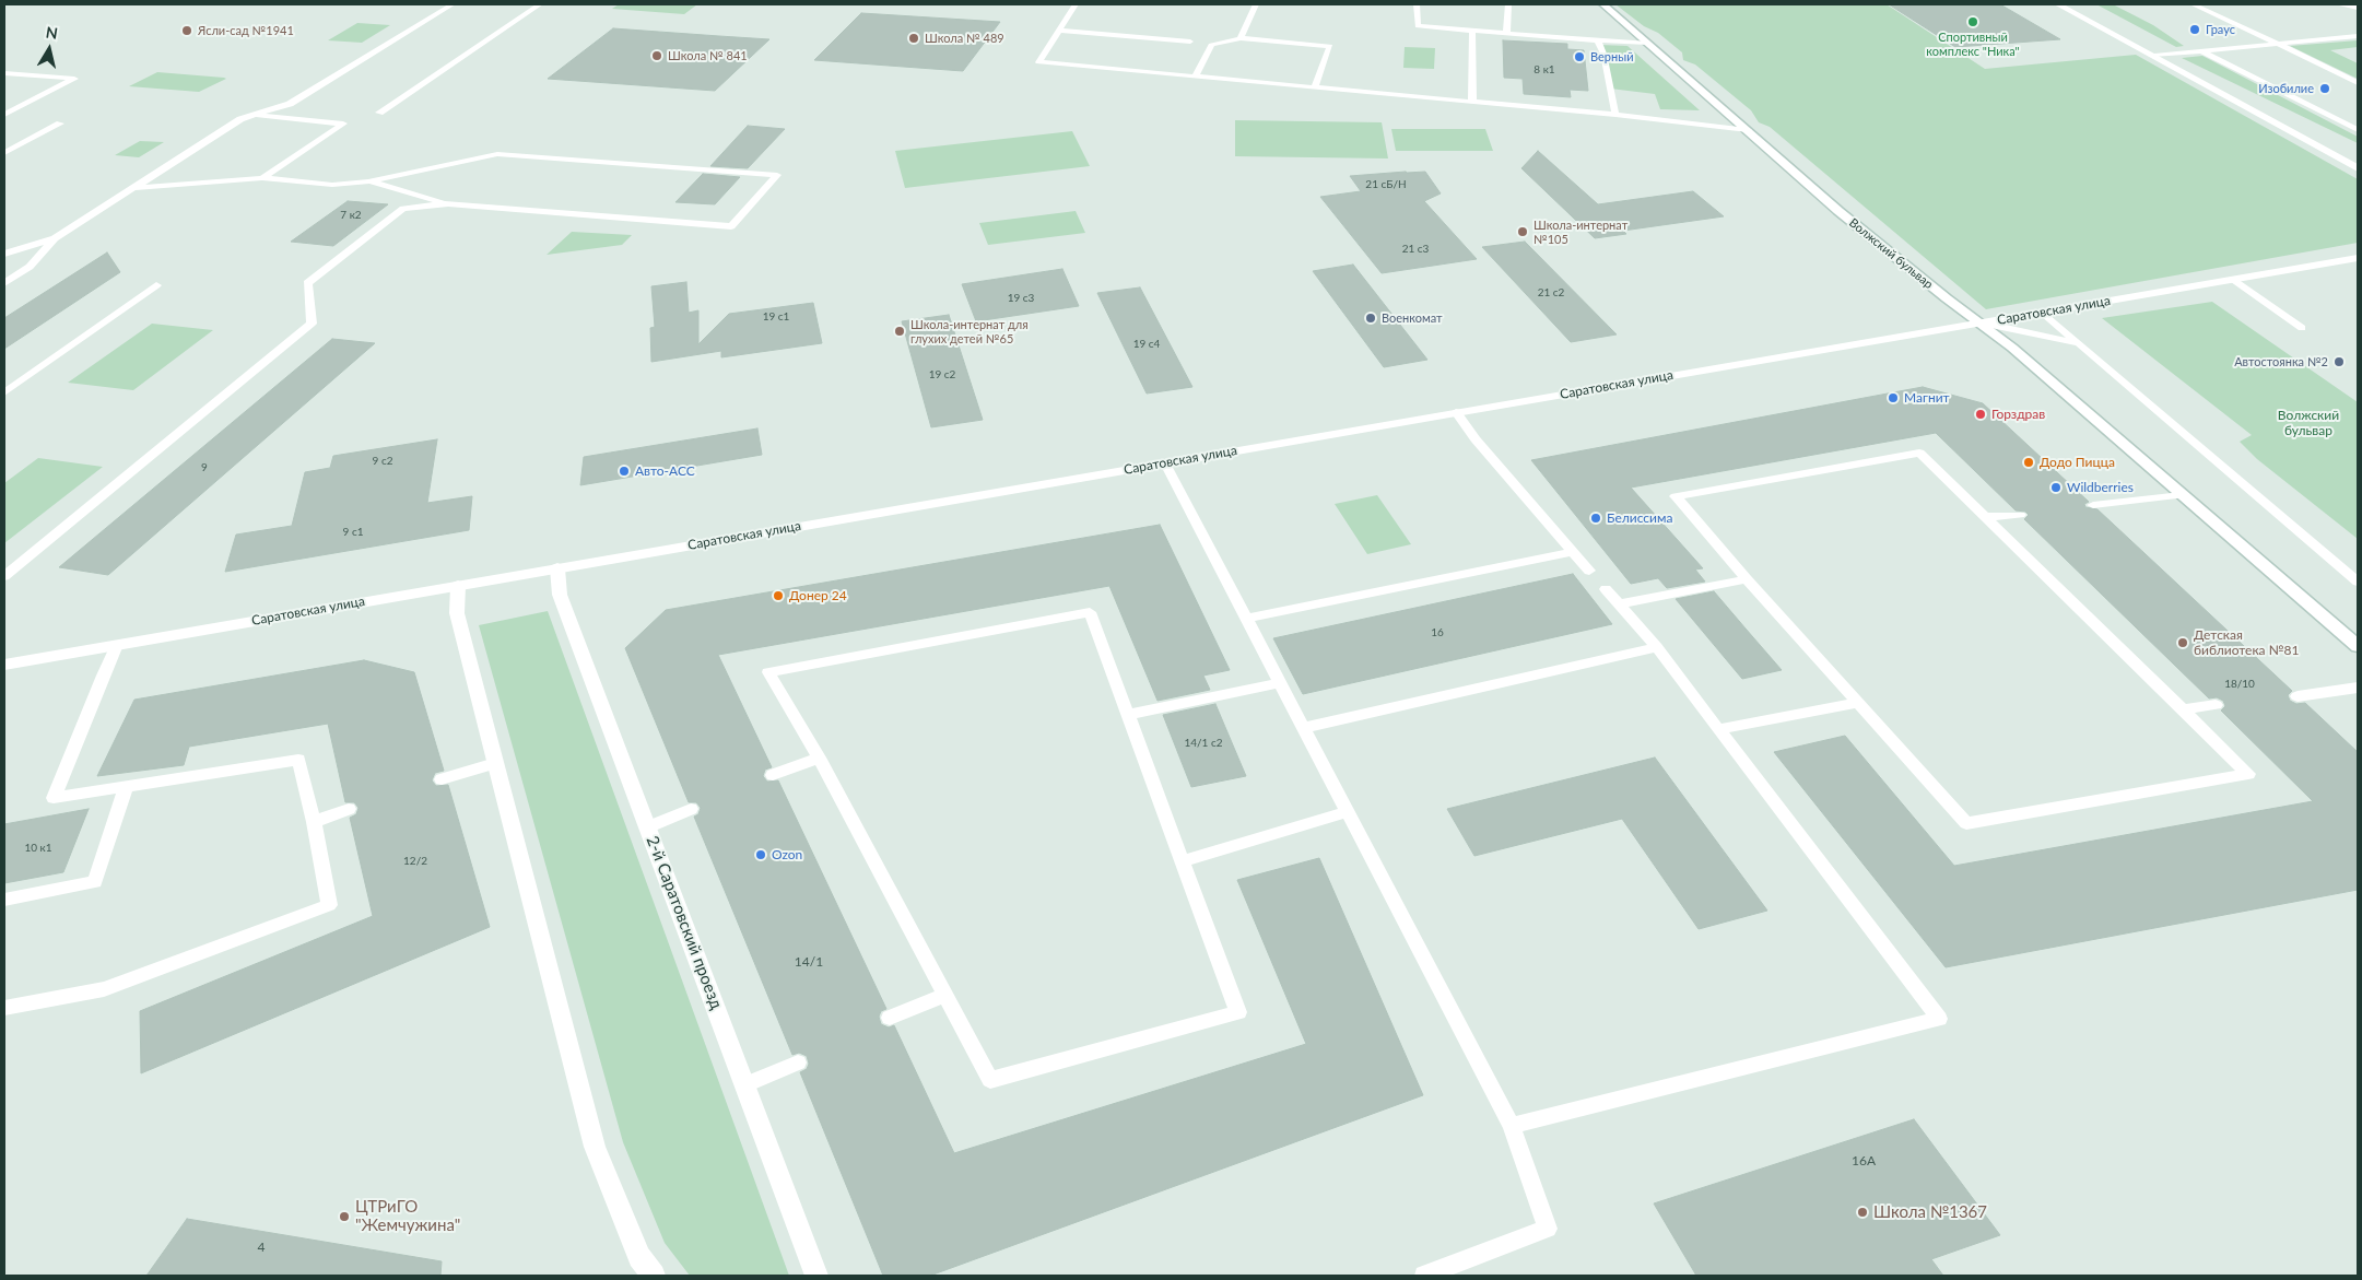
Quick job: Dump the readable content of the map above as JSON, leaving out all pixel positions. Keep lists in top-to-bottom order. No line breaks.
{"streets":{"street":["Волжский бульвар","Саратовская улица","2-й Саратовский проезд"]},"crossings":[["Волжский бульвар","Саратовская улица"],["Саратовская улица","2-й Саратовский проезд"]],"parks":["Волжский бульвар"],"places":["Спортивный комплекс \"Ника\"","Граус","Ясли-сад №1941","Школа № 489","Школа № 841","Верный","Изобилие","Школа-интернат №105","Военкомат","Школа-интернат для глухих детей №65","Автостоянка №2","Магнит","Горздрав","Додо Пицца","Авто-АСС","Wildberries","Белиссима","Донер 24","Детская библиотека №81","Ozon","Школа №1367","ЦТРиГО \"Жемчужина\""],"house_numbers":["8 к1","21 cБ/Н","7 к2","21 с3","21 с2","19 с3","19 с1","19 с4","19 с2","9 с2","9","9 с1","16","18/10","14/1 с2","10 к1","12/2","14/1","16А","4"],"north":"top"}
